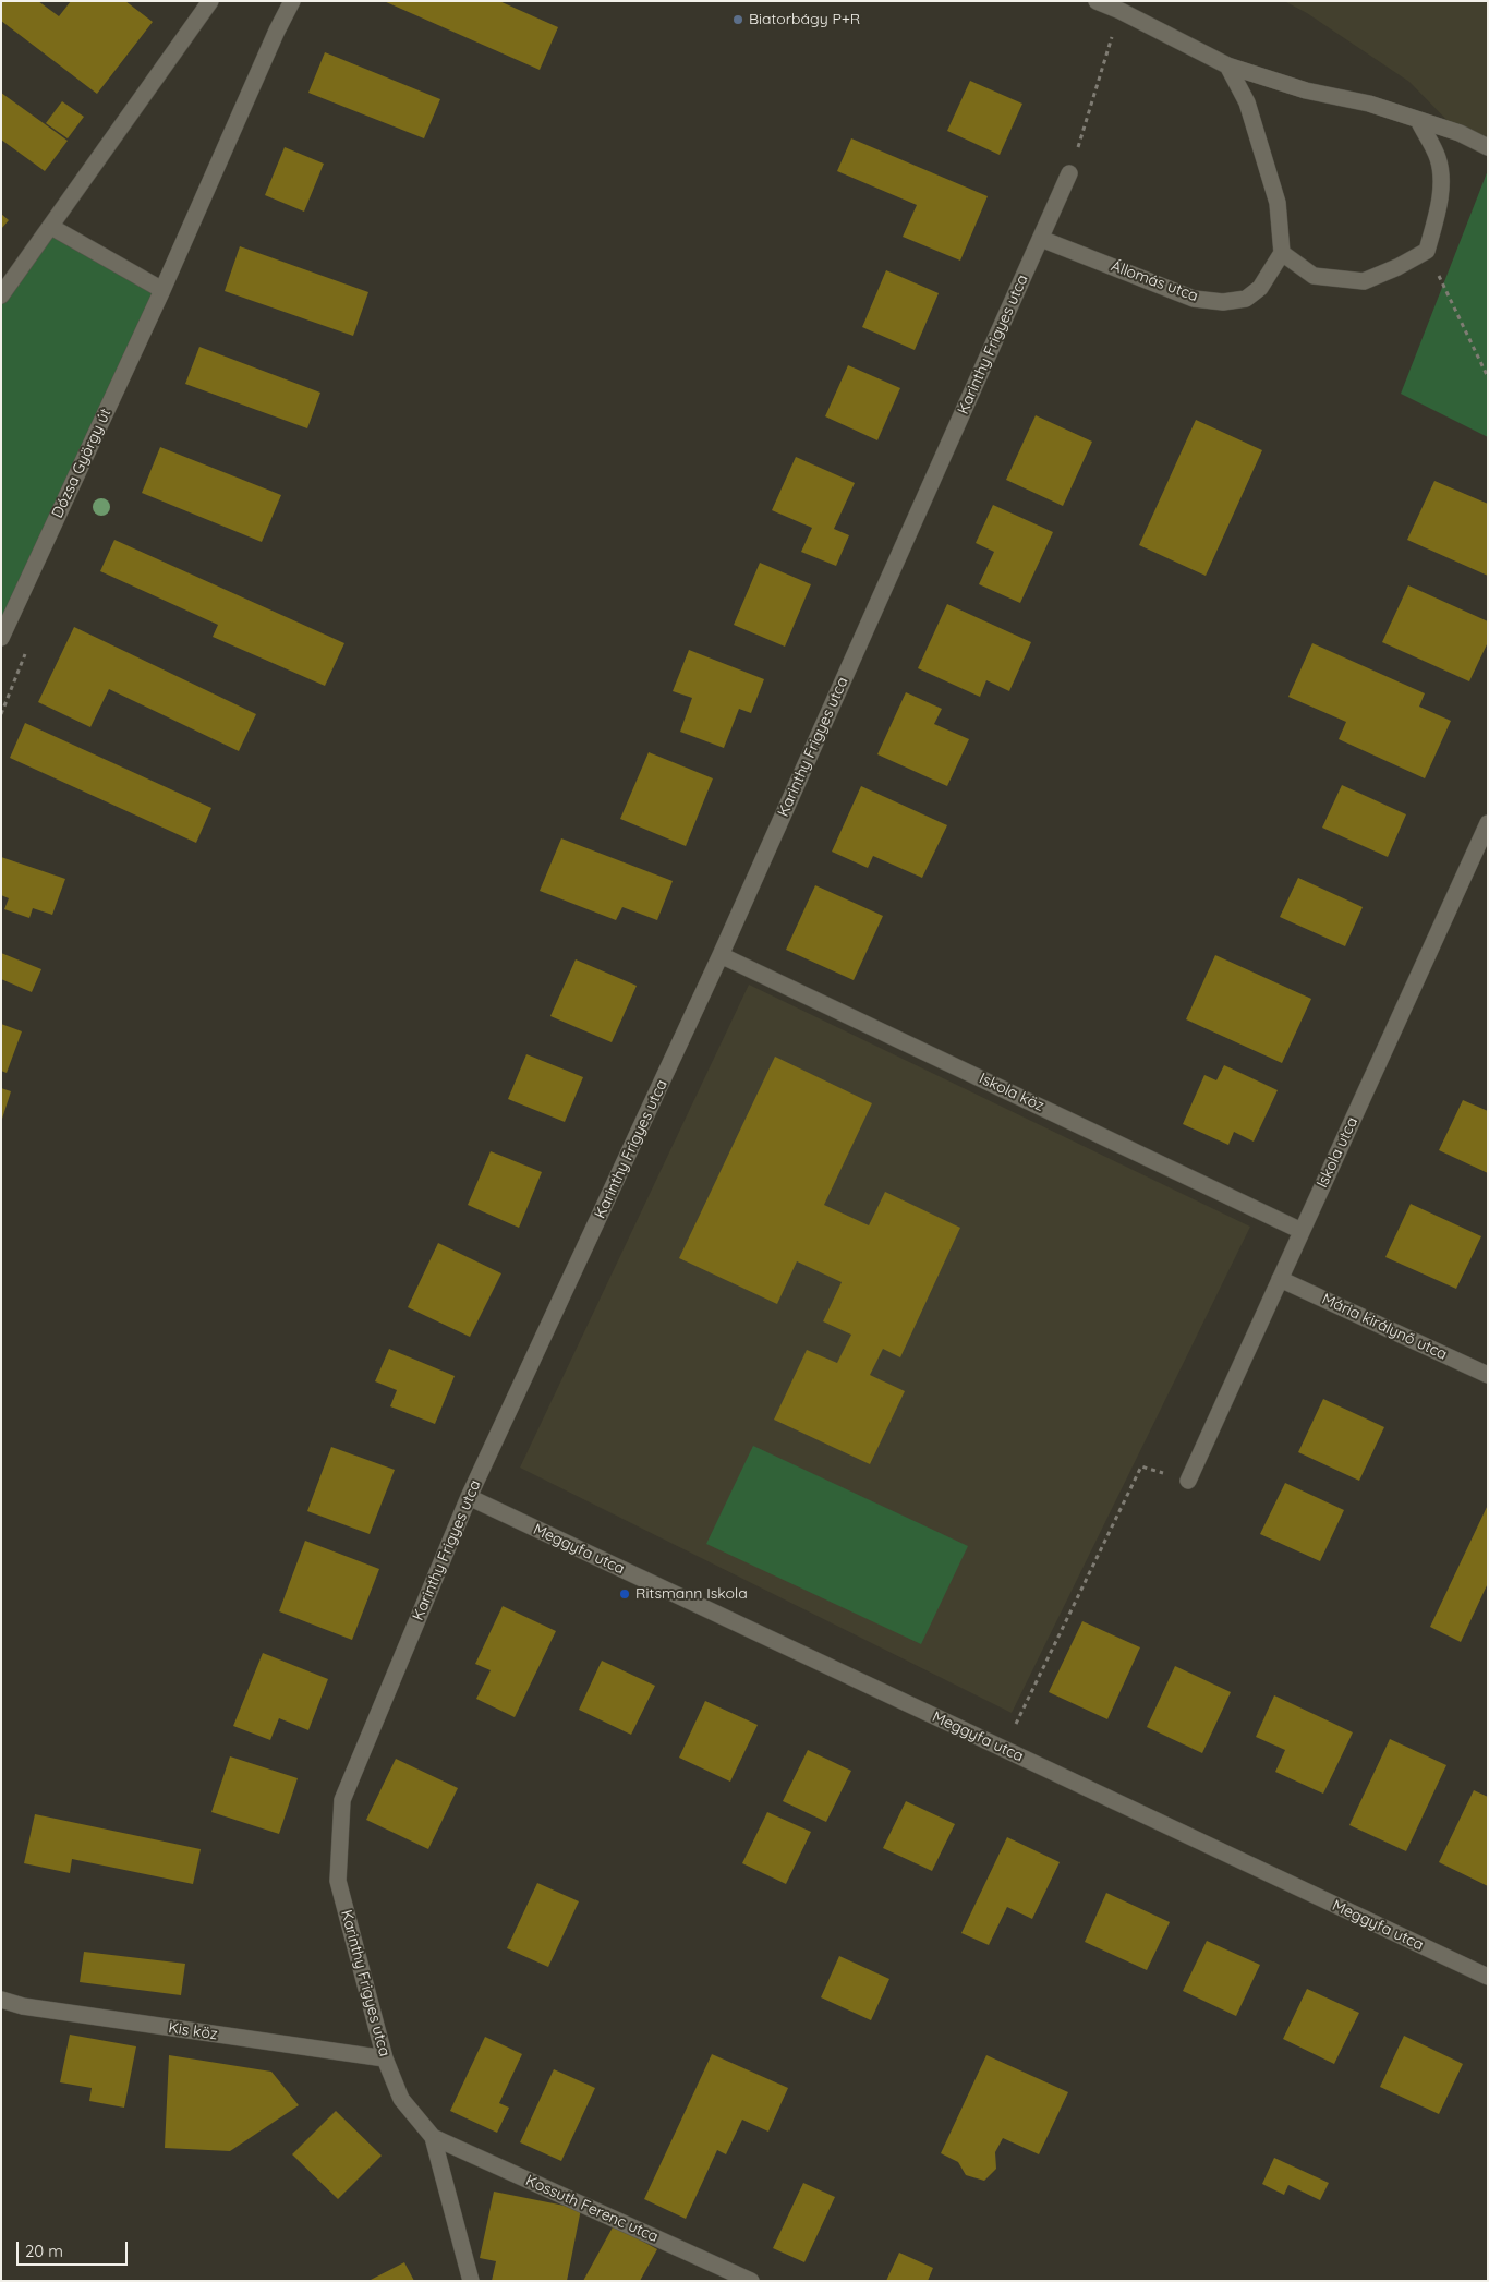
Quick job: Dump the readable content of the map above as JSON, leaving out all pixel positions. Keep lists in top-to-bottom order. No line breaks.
{"streets":{"street":["Állomás utca","Karinthy Frigyes utca","Dózsa György út","Iskola köz","Iskola utca","Mária királynő utca","Meggyfa utca","Kis köz","Kossuth Ferenc utca"]},"crossings":[["Állomás utca","Karinthy Frigyes utca"],["Karinthy Frigyes utca","Iskola köz"],["Karinthy Frigyes utca","Meggyfa utca"],["Karinthy Frigyes utca","Kis köz"],["Karinthy Frigyes utca","Kossuth Ferenc utca"],["Iskola köz","Iskola utca"],["Iskola utca","Mária királynő utca"]],"places":["Biatorbágy P+R","Ritsmann Iskola"],"scale_bar":"20 m"}
